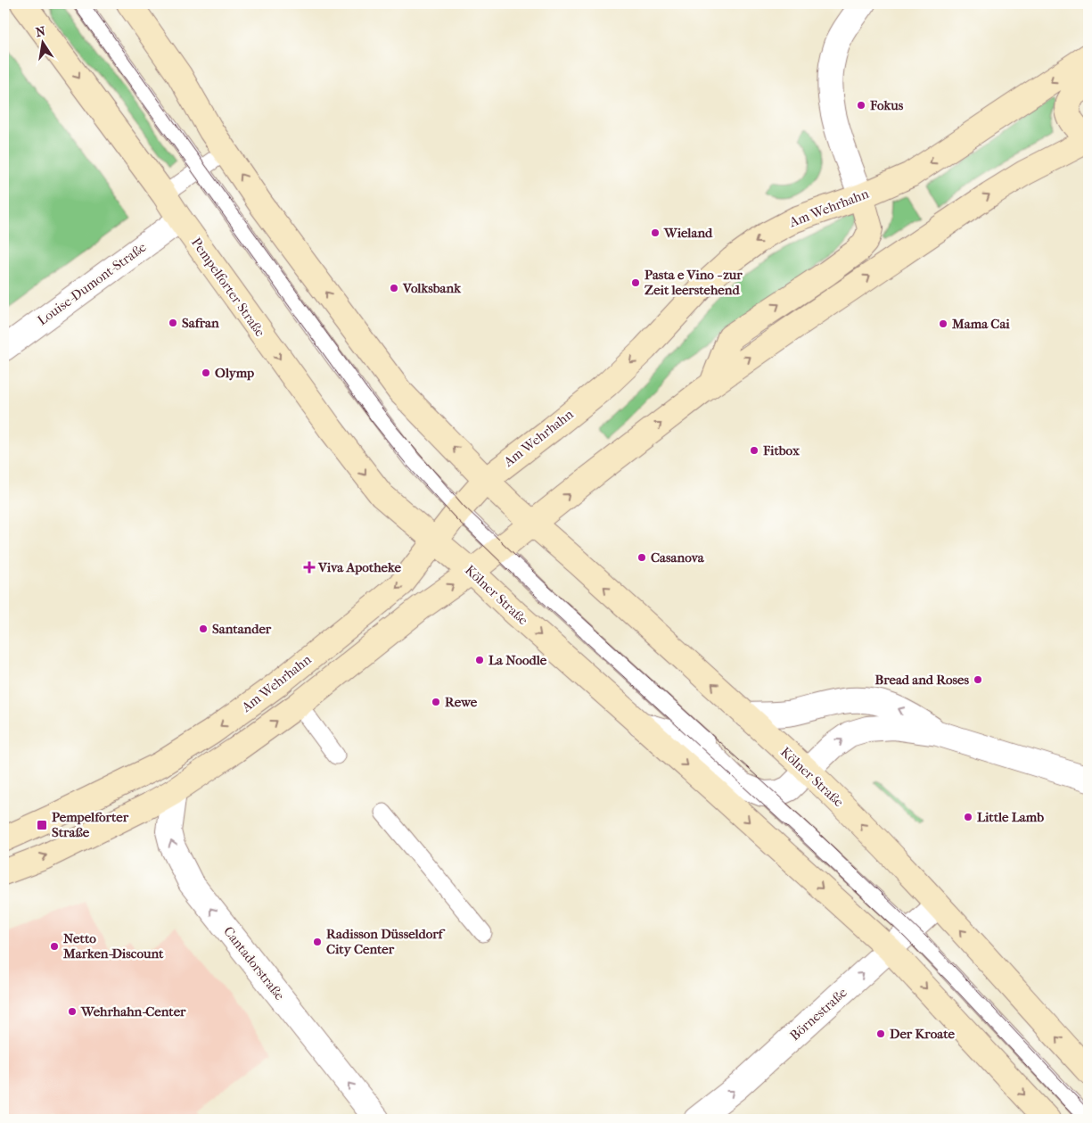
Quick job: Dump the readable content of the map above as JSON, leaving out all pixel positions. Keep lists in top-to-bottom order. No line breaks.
{"streets":{"main road":["Am Wehrhahn","Pempelforter Straße","Kölner Straße"],"street":["Louise-Dumont-Straße","Cantadorstraße","Börnestraße"]},"crossings":[["Am Wehrhahn","Pempelforter Straße"],["Am Wehrhahn","Kölner Straße"],["Louise-Dumont-Straße","Pempelforter Straße"],["Pempelforter Straße","Kölner Straße"],["Kölner Straße","Börnestraße"]],"one_way":["Cantadorstraße","Börnestraße"],"places":{"other":["Fokus","Wieland","Pasta e Vino - zur Zeit leerstehend","Volksbank","Safran","Mama Cai","Olymp","Fitbox","Casanova","Santander","La Noodle","Bread and Roses","Rewe","Little Lamb","Radisson Düsseldorf City Center","Netto Marken-Discount","Wehrhahn-Center","Der Kroate"],"health":["Viva Apotheke"],"transit":["Pempelforter Straße"]},"north":"top"}
